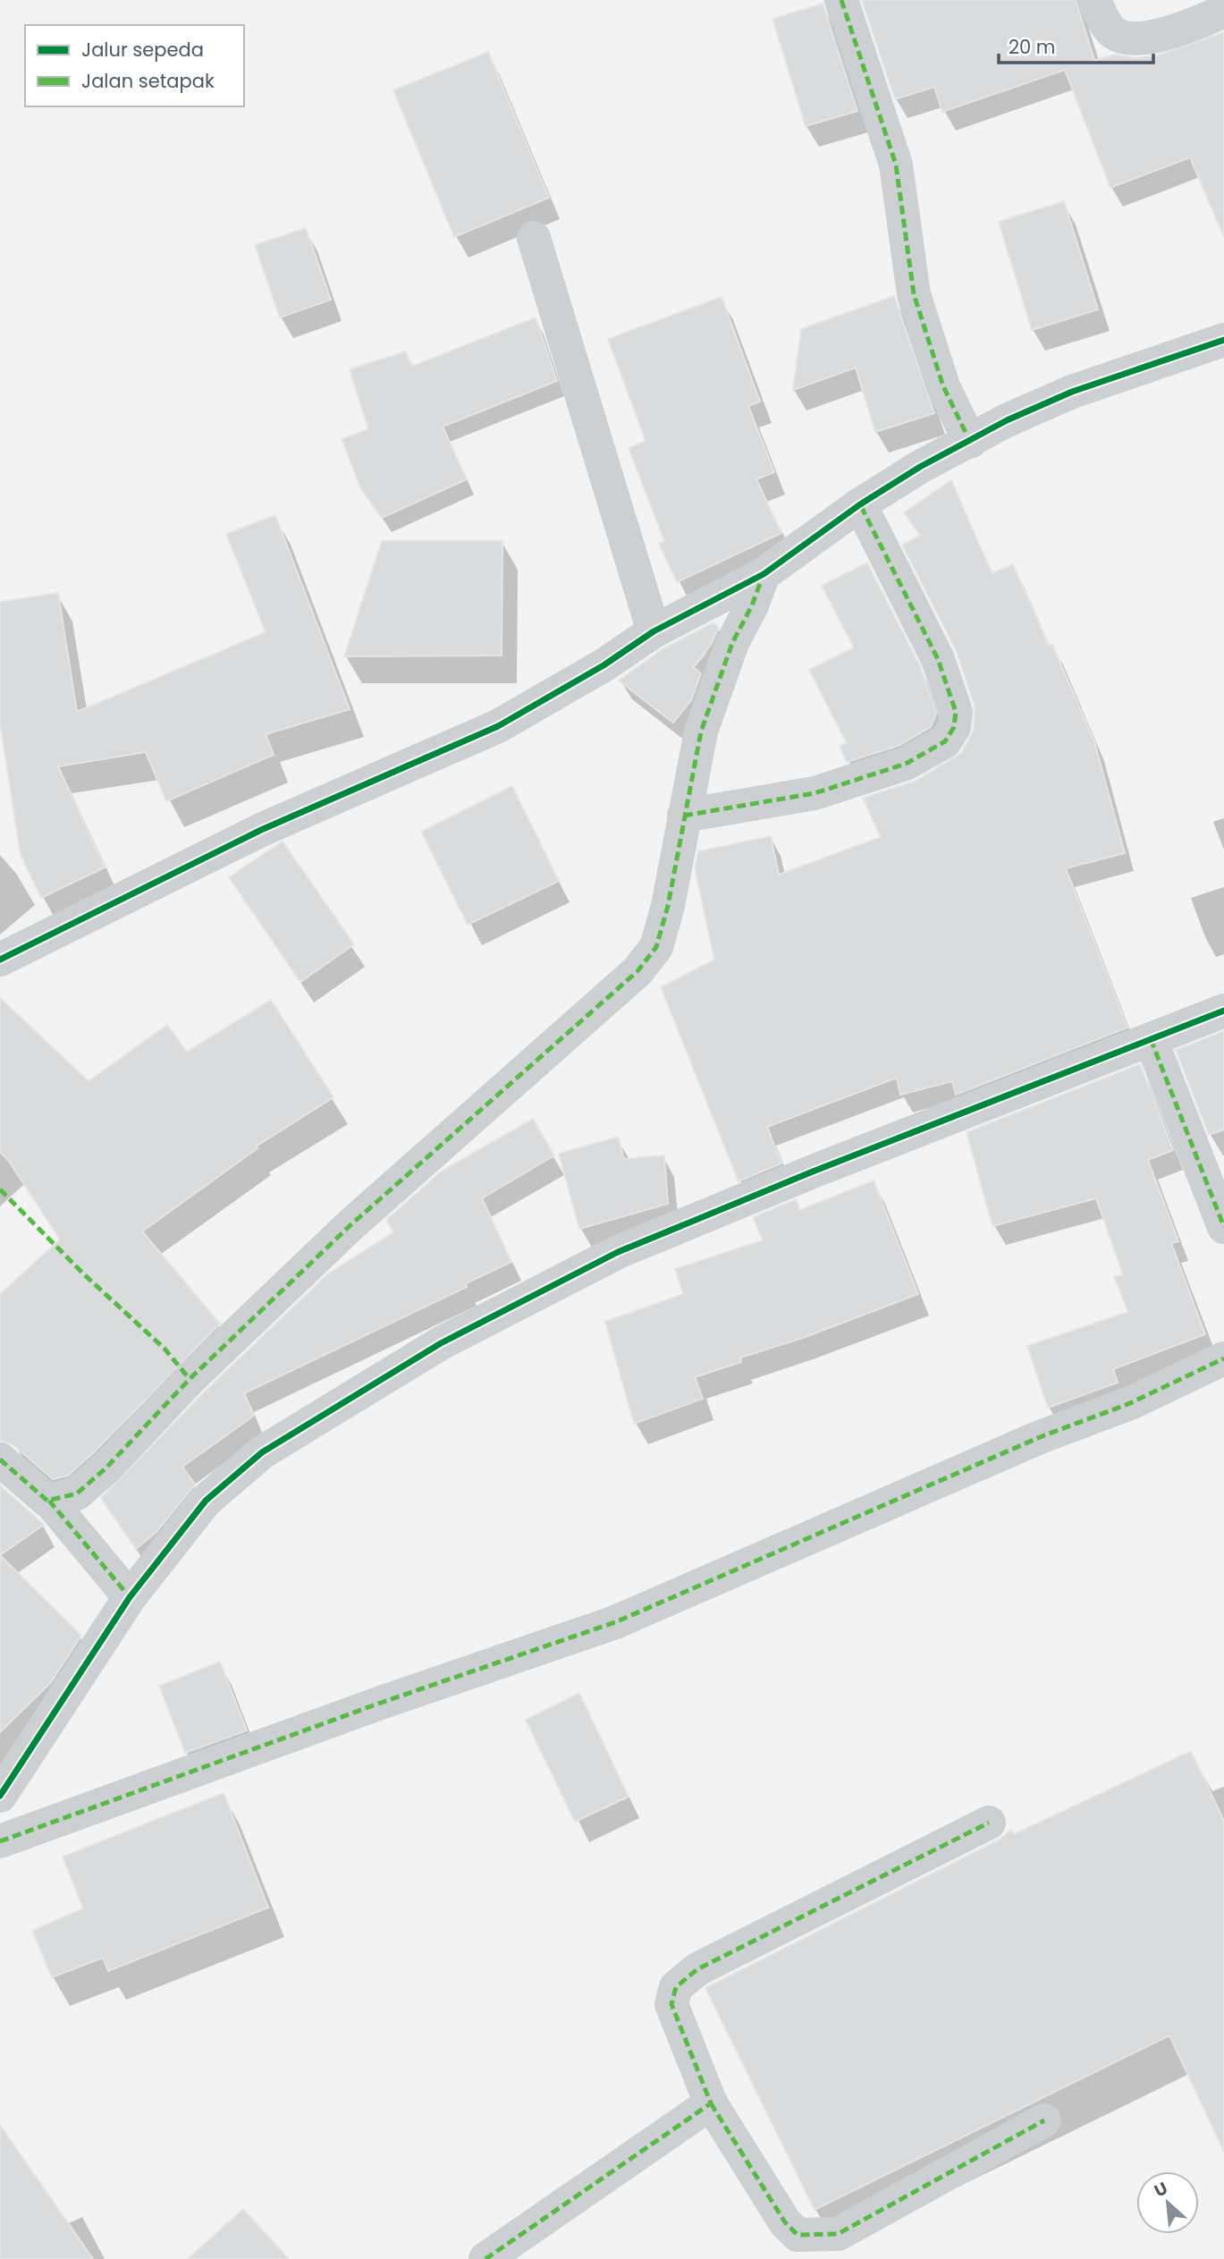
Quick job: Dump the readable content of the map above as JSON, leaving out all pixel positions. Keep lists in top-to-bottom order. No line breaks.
{"legend":["Jalur sepeda","Jalan setapak"],"scale_bar":"20 m","north":"top left"}
